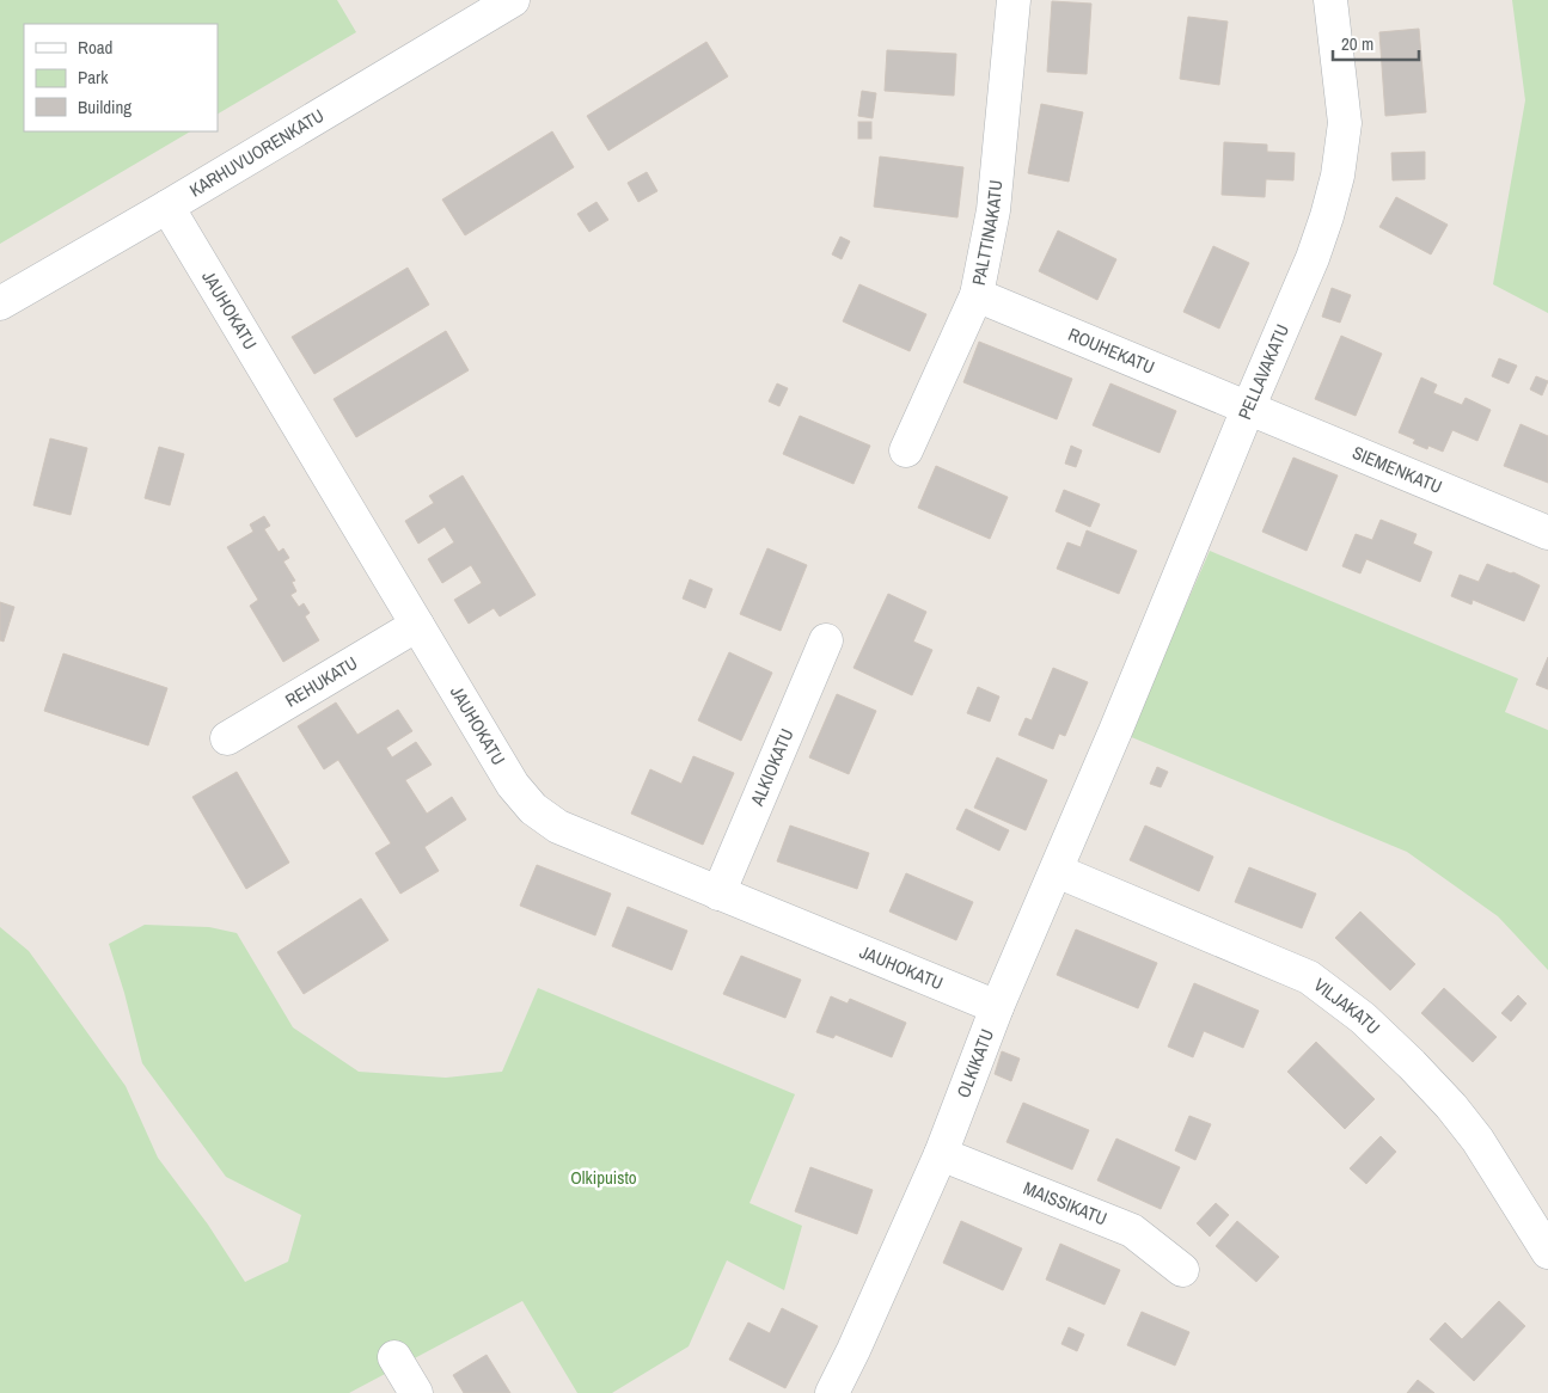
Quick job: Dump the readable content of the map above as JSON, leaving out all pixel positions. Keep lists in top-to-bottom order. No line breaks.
{"streets":{"street":["KARHUVUORENKATU","PALTTINAKATU","JAUHOKATU","ROUHEKATU","PELLAVAKATU","SIEMENKATU","REHUKATU","ALKIOKATU","VILJAKATU","OLKIKATU","MAISSIKATU"]},"crossings":[["KARHUVUORENKATU","JAUHOKATU"],["PALTTINAKATU","ROUHEKATU"],["JAUHOKATU","REHUKATU"],["JAUHOKATU","ALKIOKATU"],["JAUHOKATU","OLKIKATU"],["ROUHEKATU","PELLAVAKATU"],["ROUHEKATU","SIEMENKATU"],["PELLAVAKATU","SIEMENKATU"],["PELLAVAKATU","OLKIKATU"],["VILJAKATU","OLKIKATU"],["OLKIKATU","MAISSIKATU"]],"parks":["Olkipuisto"],"legend":["Road","Park","Building"],"scale_bar":"20 m"}
